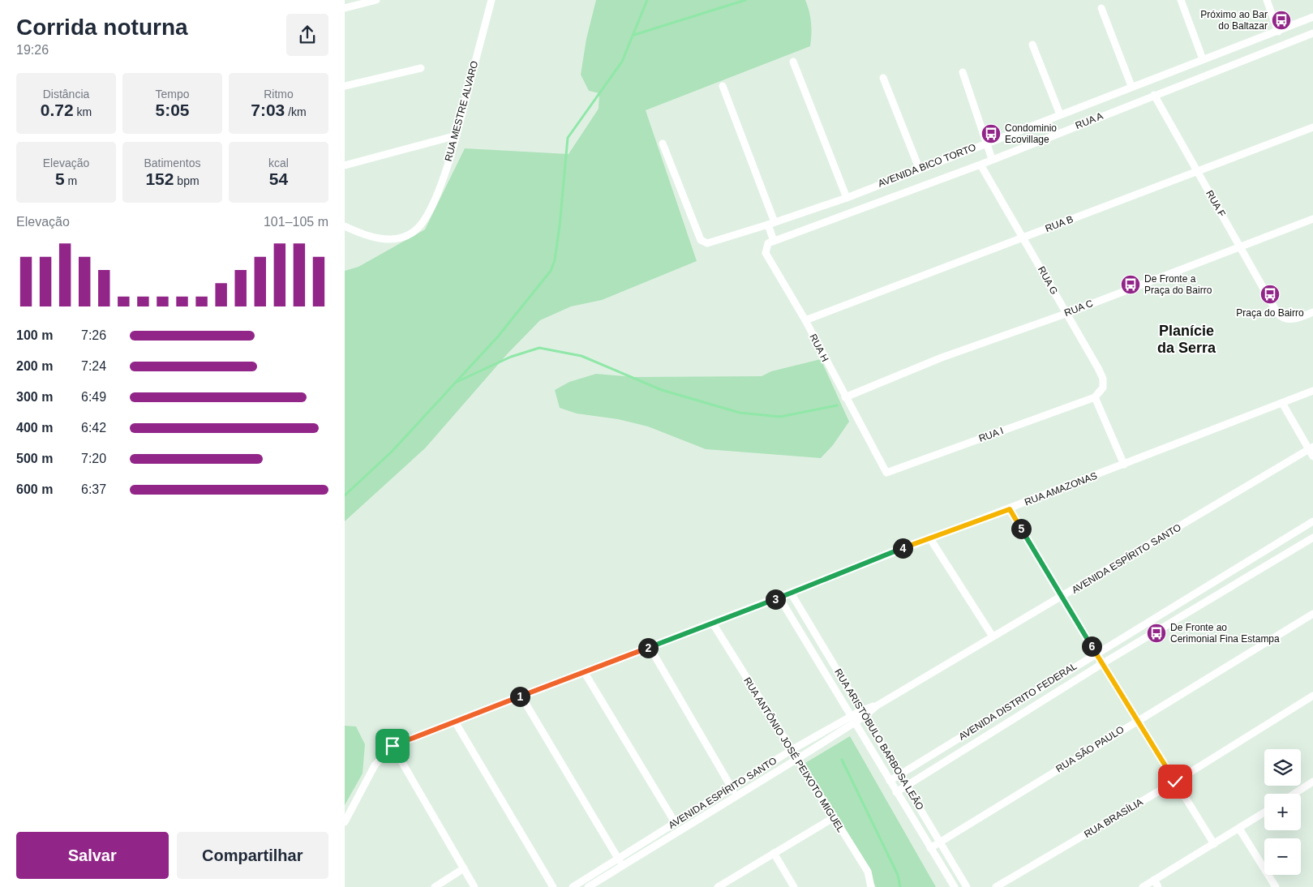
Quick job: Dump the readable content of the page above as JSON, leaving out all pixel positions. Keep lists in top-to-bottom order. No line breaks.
{"streets":{"street":["RUA MESTRE ALVARO","RUA A","AVENIDA BICO TORTO","RUA F","RUA B","RUA G","RUA C","RUA H","RUA I","RUA AMAZONAS","AVENIDA ESPÍRITO SANTO","AVENIDA DISTRITO FEDERAL","RUA ARISTÓBULO BARBOSA LEÃO","RUA SÃO PAULO","RUA ANTÔNIO JOSÉ PEIXOTO MIGUEL","RUA BRASÍLIA"]},"crossings":[["RUA A","RUA F"],["RUA A","RUA G"],["RUA A","RUA H"],["RUA F","RUA B"],["RUA F","RUA C"],["RUA B","RUA G"],["RUA B","RUA H"],["RUA G","RUA C"],["RUA G","RUA I"],["RUA C","RUA H"],["RUA H","RUA I"],["RUA AMAZONAS","RUA ARISTÓBULO BARBOSA LEÃO"],["RUA AMAZONAS","RUA ANTÔNIO JOSÉ PEIXOTO MIGUEL"],["AVENIDA ESPÍRITO SANTO","RUA ARISTÓBULO BARBOSA LEÃO"],["AVENIDA ESPÍRITO SANTO","RUA ANTÔNIO JOSÉ PEIXOTO MIGUEL"],["AVENIDA DISTRITO FEDERAL","RUA ARISTÓBULO BARBOSA LEÃO"],["RUA ARISTÓBULO BARBOSA LEÃO","RUA SÃO PAULO"]],"districts":["Planície da Serra"],"places":{"bus stop":["Próximo ao Bar do Baltazar","Condominio Ecovillage","De Fronte a Praça do Bairro","Praça do Bairro","De Fronte ao Cerimonial Fina Estampa"]},"page":{"heading":["Corrida noturna","19:26"],"stats":[["Distância","0.72 km"],["Tempo","5:05"],["Ritmo","7:03 /km"],["Elevação","5 m"],["Batimentos","152 bpm"],["kcal","54"]],"chart":["Elevação","101–105 m"],"list":[{"name":"100 m","note":"7:26"},{"name":"200 m","note":"7:24"},{"name":"300 m","note":"6:49"},{"name":"400 m","note":"6:42"},{"name":"500 m","note":"7:20"},{"name":"600 m","note":"6:37"}],"pins":["5","4","3","6","2","1"],"map_buttons":["+","−"],"buttons":["Salvar","Compartilhar"]}}
